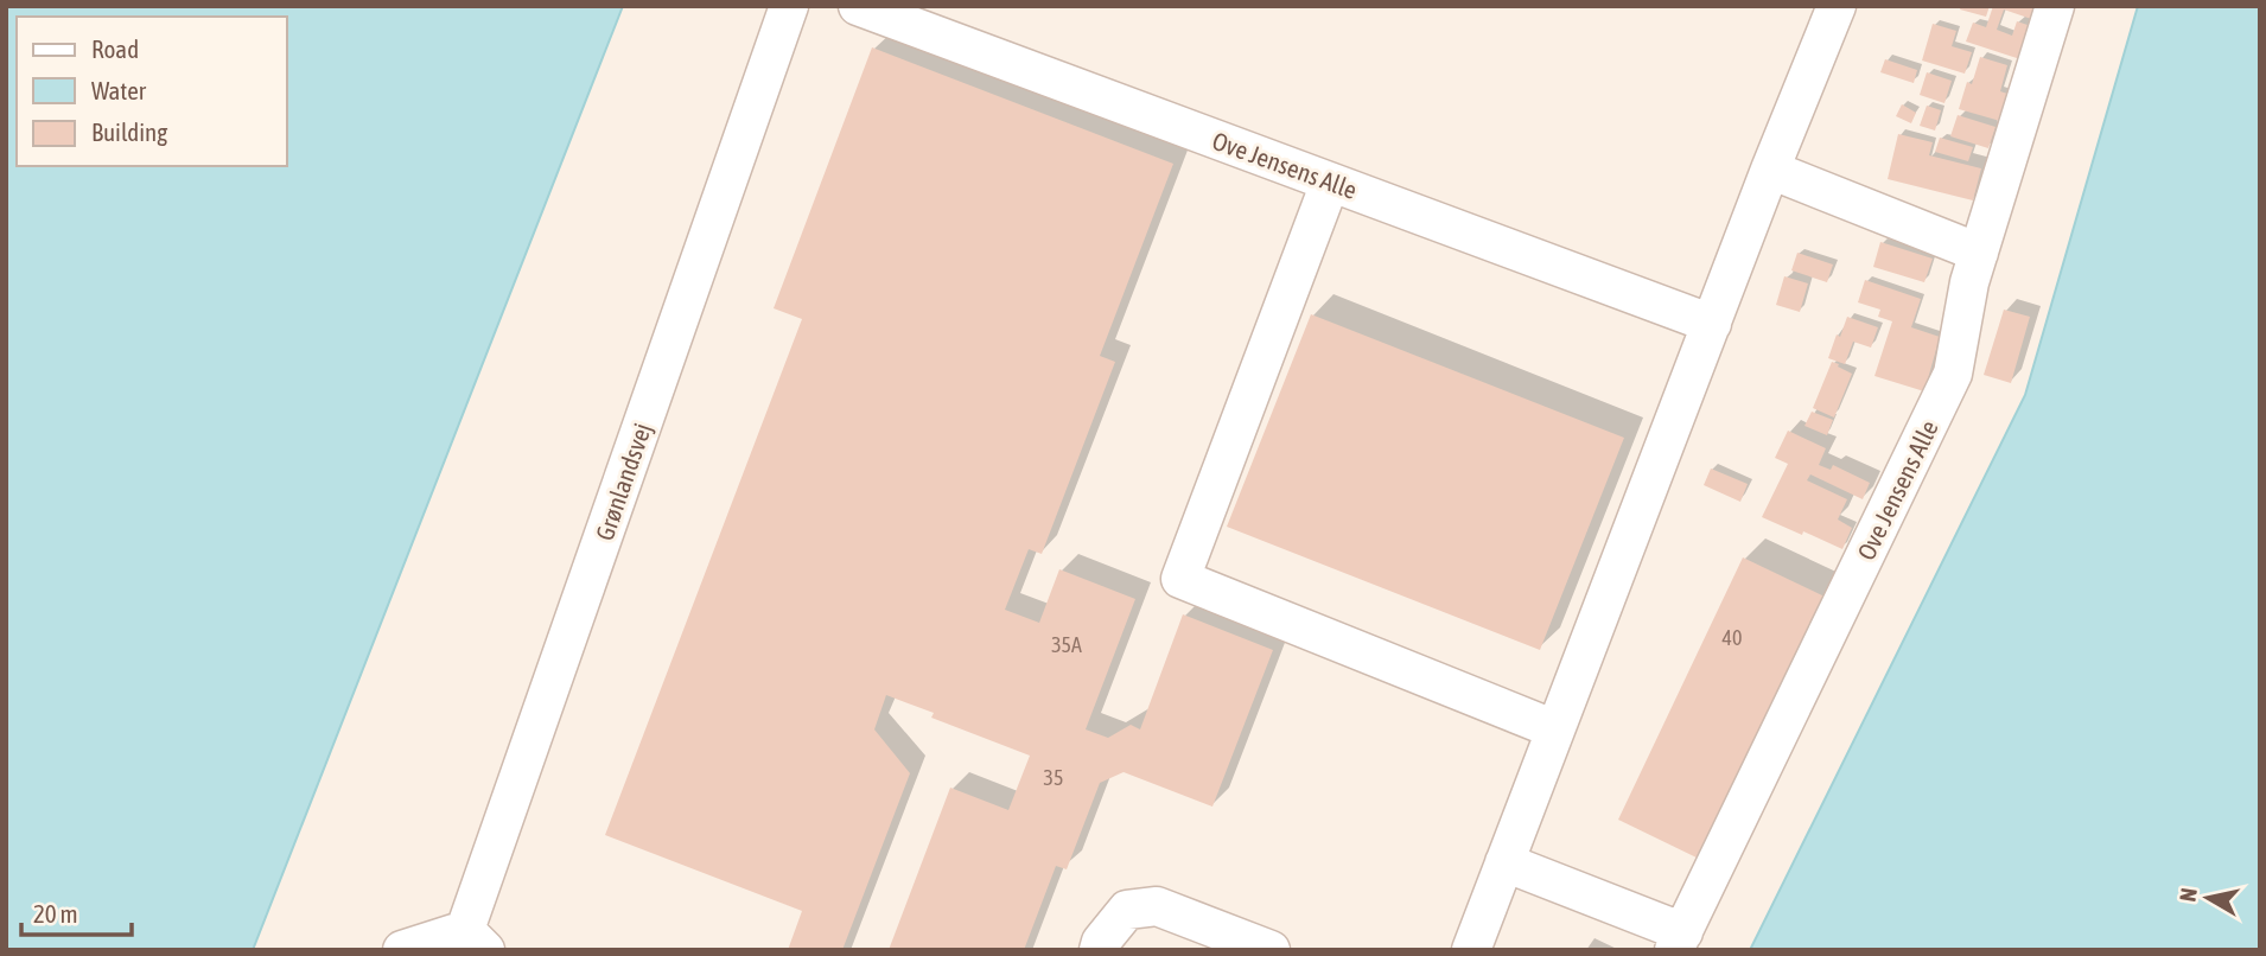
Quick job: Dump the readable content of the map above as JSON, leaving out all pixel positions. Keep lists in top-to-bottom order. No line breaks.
{"streets":{"street":["Ove Jensens Alle","Grønlandsvej"]},"house_numbers":["40","35A","35"],"legend":["Road","Water","Building"],"scale_bar":"20 m","north":"left"}
